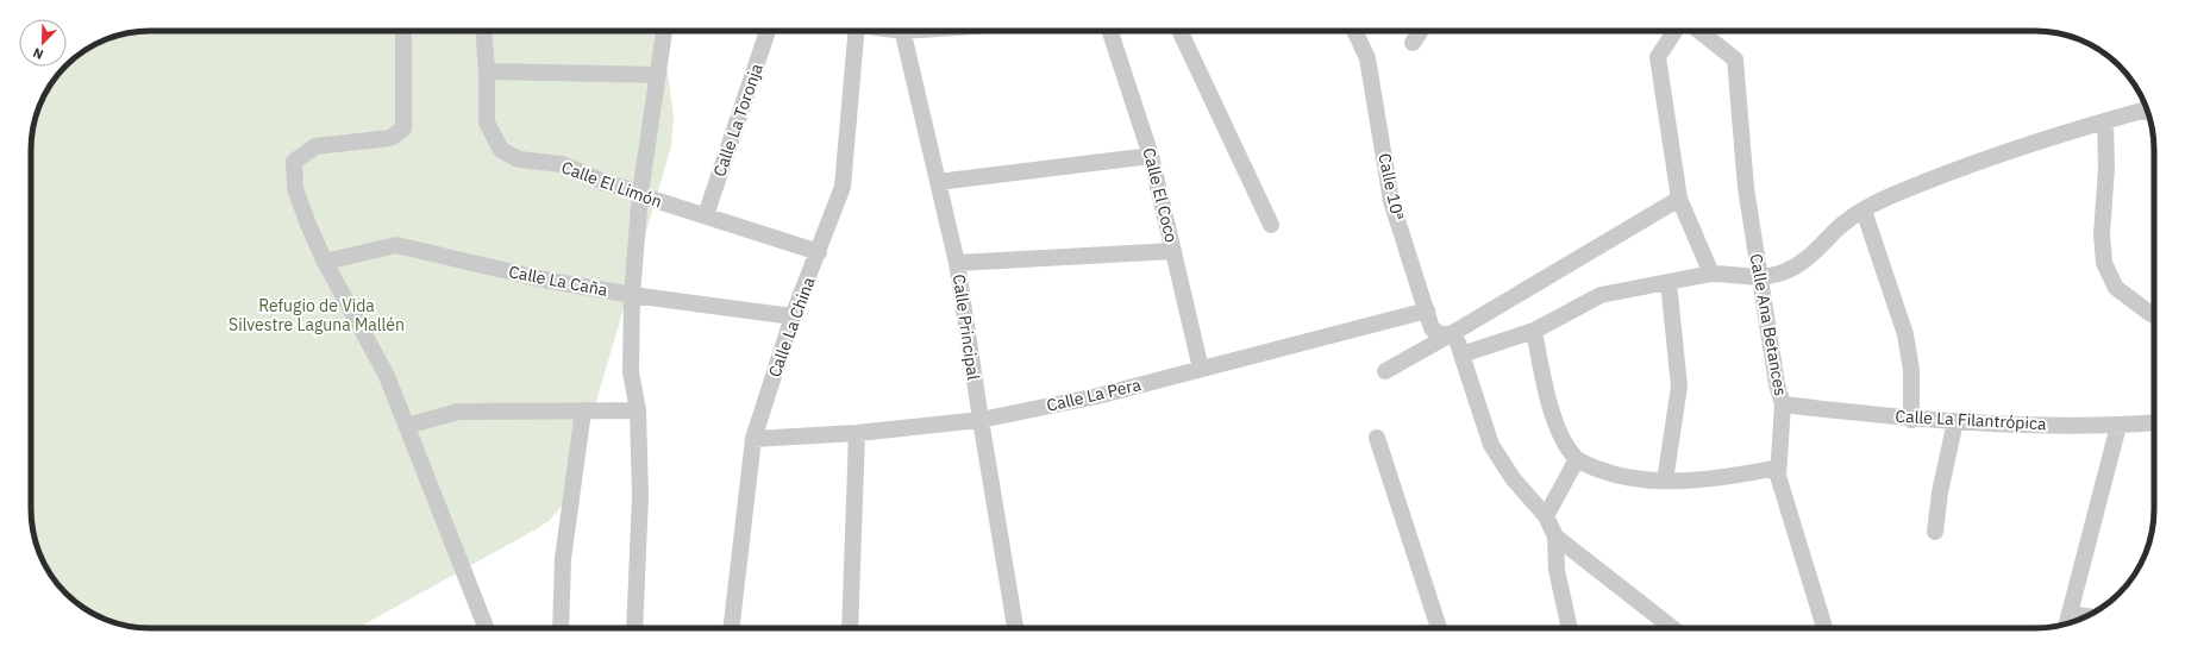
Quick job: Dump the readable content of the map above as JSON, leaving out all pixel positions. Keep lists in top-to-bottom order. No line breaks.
{"streets":{"street":["Calle La Toronja","Calle El Limón","Calle 10ª","Calle El Coco","Calle La Caña","Calle Ana Betances","Calle La China","Calle Principal","Calle La Pera","Calle La Filantrópica"]},"crossings":[["Calle La Toronja","Calle El Limón"],["Calle El Limón","Calle La China"],["Calle 10ª","Calle La Pera"],["Calle El Coco","Calle La Pera"],["Calle La Caña","Calle La China"],["Calle Ana Betances","Calle La Filantrópica"],["Calle La China","Calle La Pera"],["Calle Principal","Calle La Pera"]],"parks":["Refugio de Vida Silvestre Laguna Mallén"],"north":"bottom left"}
